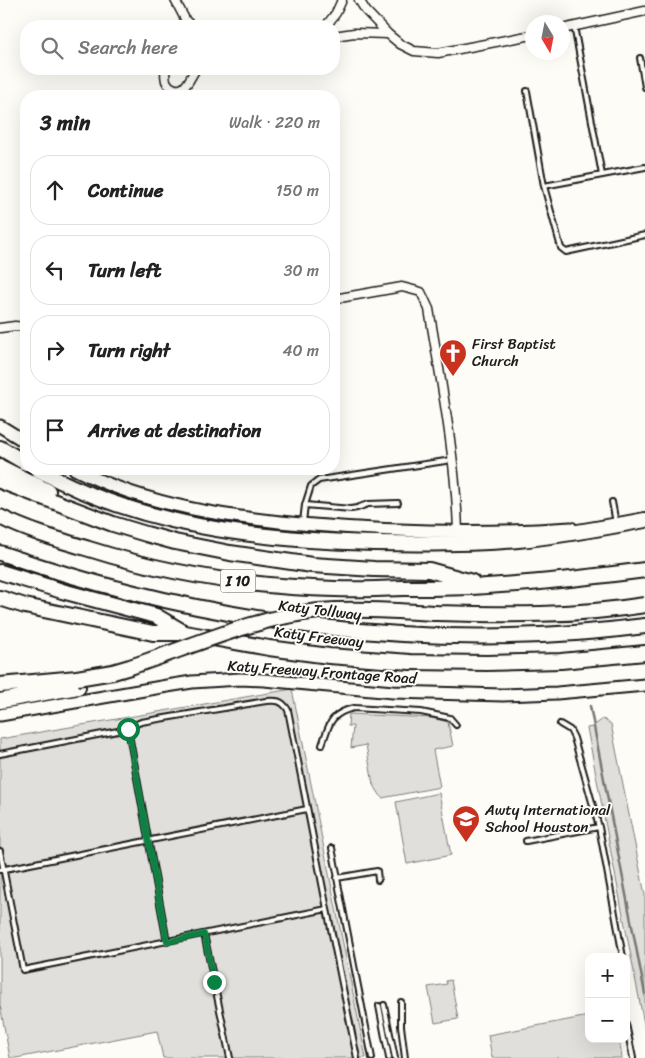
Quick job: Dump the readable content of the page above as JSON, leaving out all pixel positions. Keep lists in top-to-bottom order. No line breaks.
{"streets":{"highway":["I 10","Katy Tollway","Katy Freeway"],"main road":["Katy Freeway Frontage Road"]},"places":{"church":["First Baptist Church"],"school or university":["Awty International School Houston"]},"north":"bottom","page":{"search":"Search here","heading":["3 min","Walk · 220 m"],"list":[["Continue","150 m"],["Turn left","30 m"],["Turn right","40 m"],"Arrive at destination"],"map_buttons":["+","−"]}}
